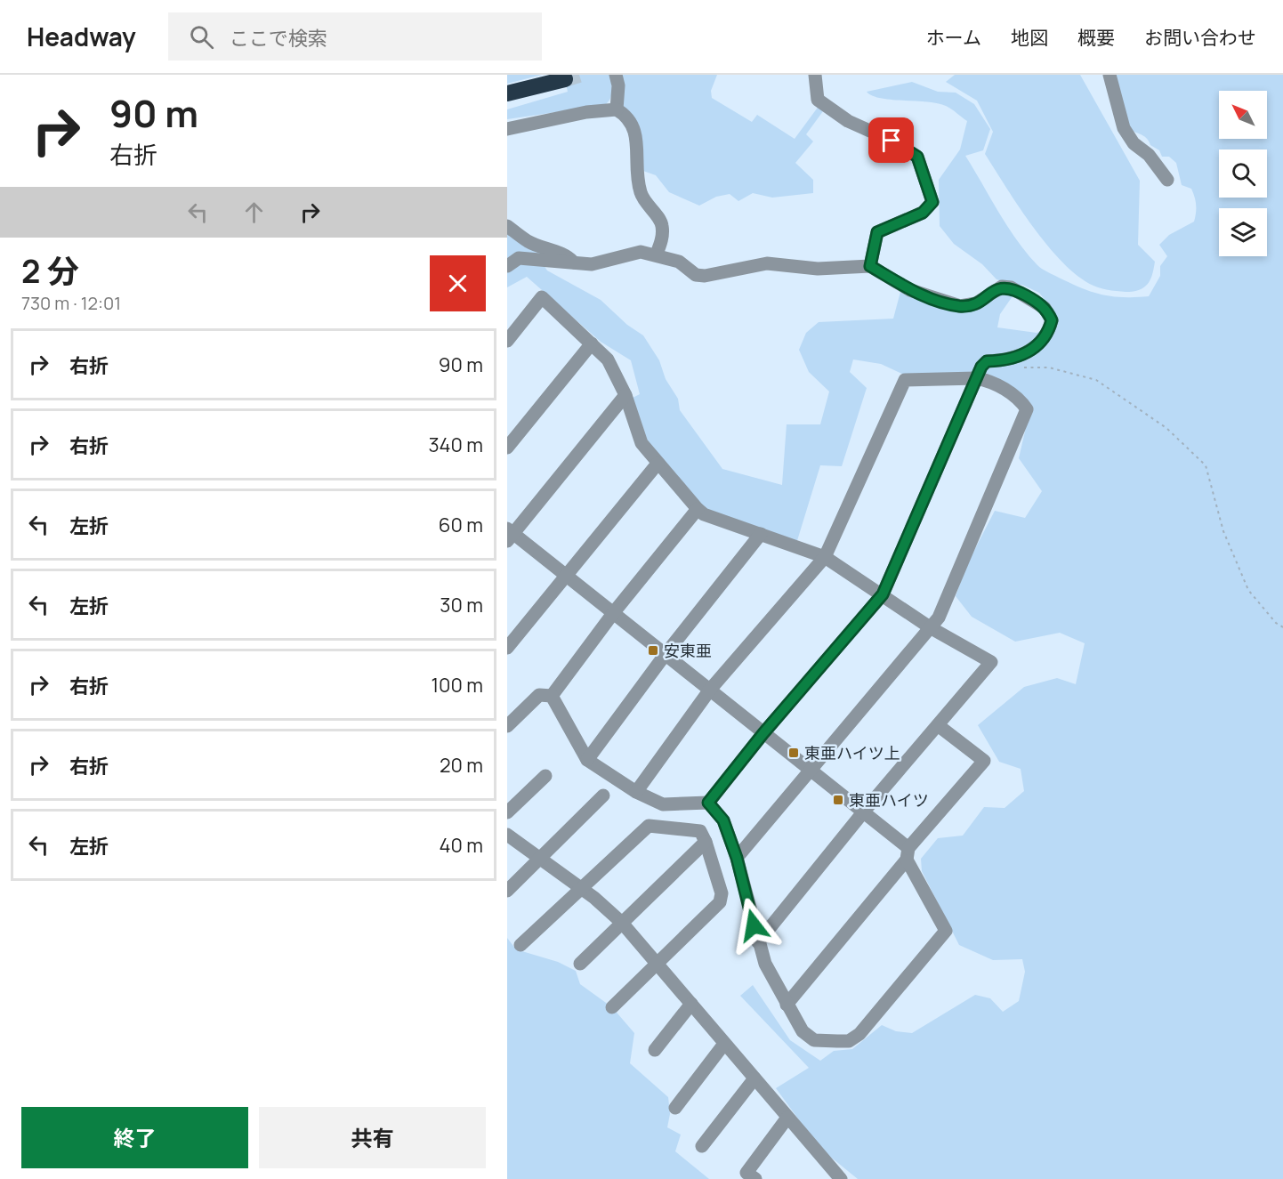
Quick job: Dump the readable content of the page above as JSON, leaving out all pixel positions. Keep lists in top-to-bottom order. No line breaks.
{"places":{"transit":["安東亜","東亜ハイツ上","東亜ハイツ"]},"north":"top left","page":{"header":"Headway","search":"ここで検索","nav":["ホーム","地図","概要","お問い合わせ"],"turn":["90 m","右折"],"heading":["2 分","730 m · 12:01"],"list":[{"name":"右折","value":"90 m"},{"name":"右折","value":"340 m"},{"name":"左折","value":"60 m"},{"name":"左折","value":"30 m"},{"name":"右折","value":"100 m"},{"name":"右折","value":"20 m"},{"name":"左折","value":"40 m"}],"buttons":["終了","共有"]}}
